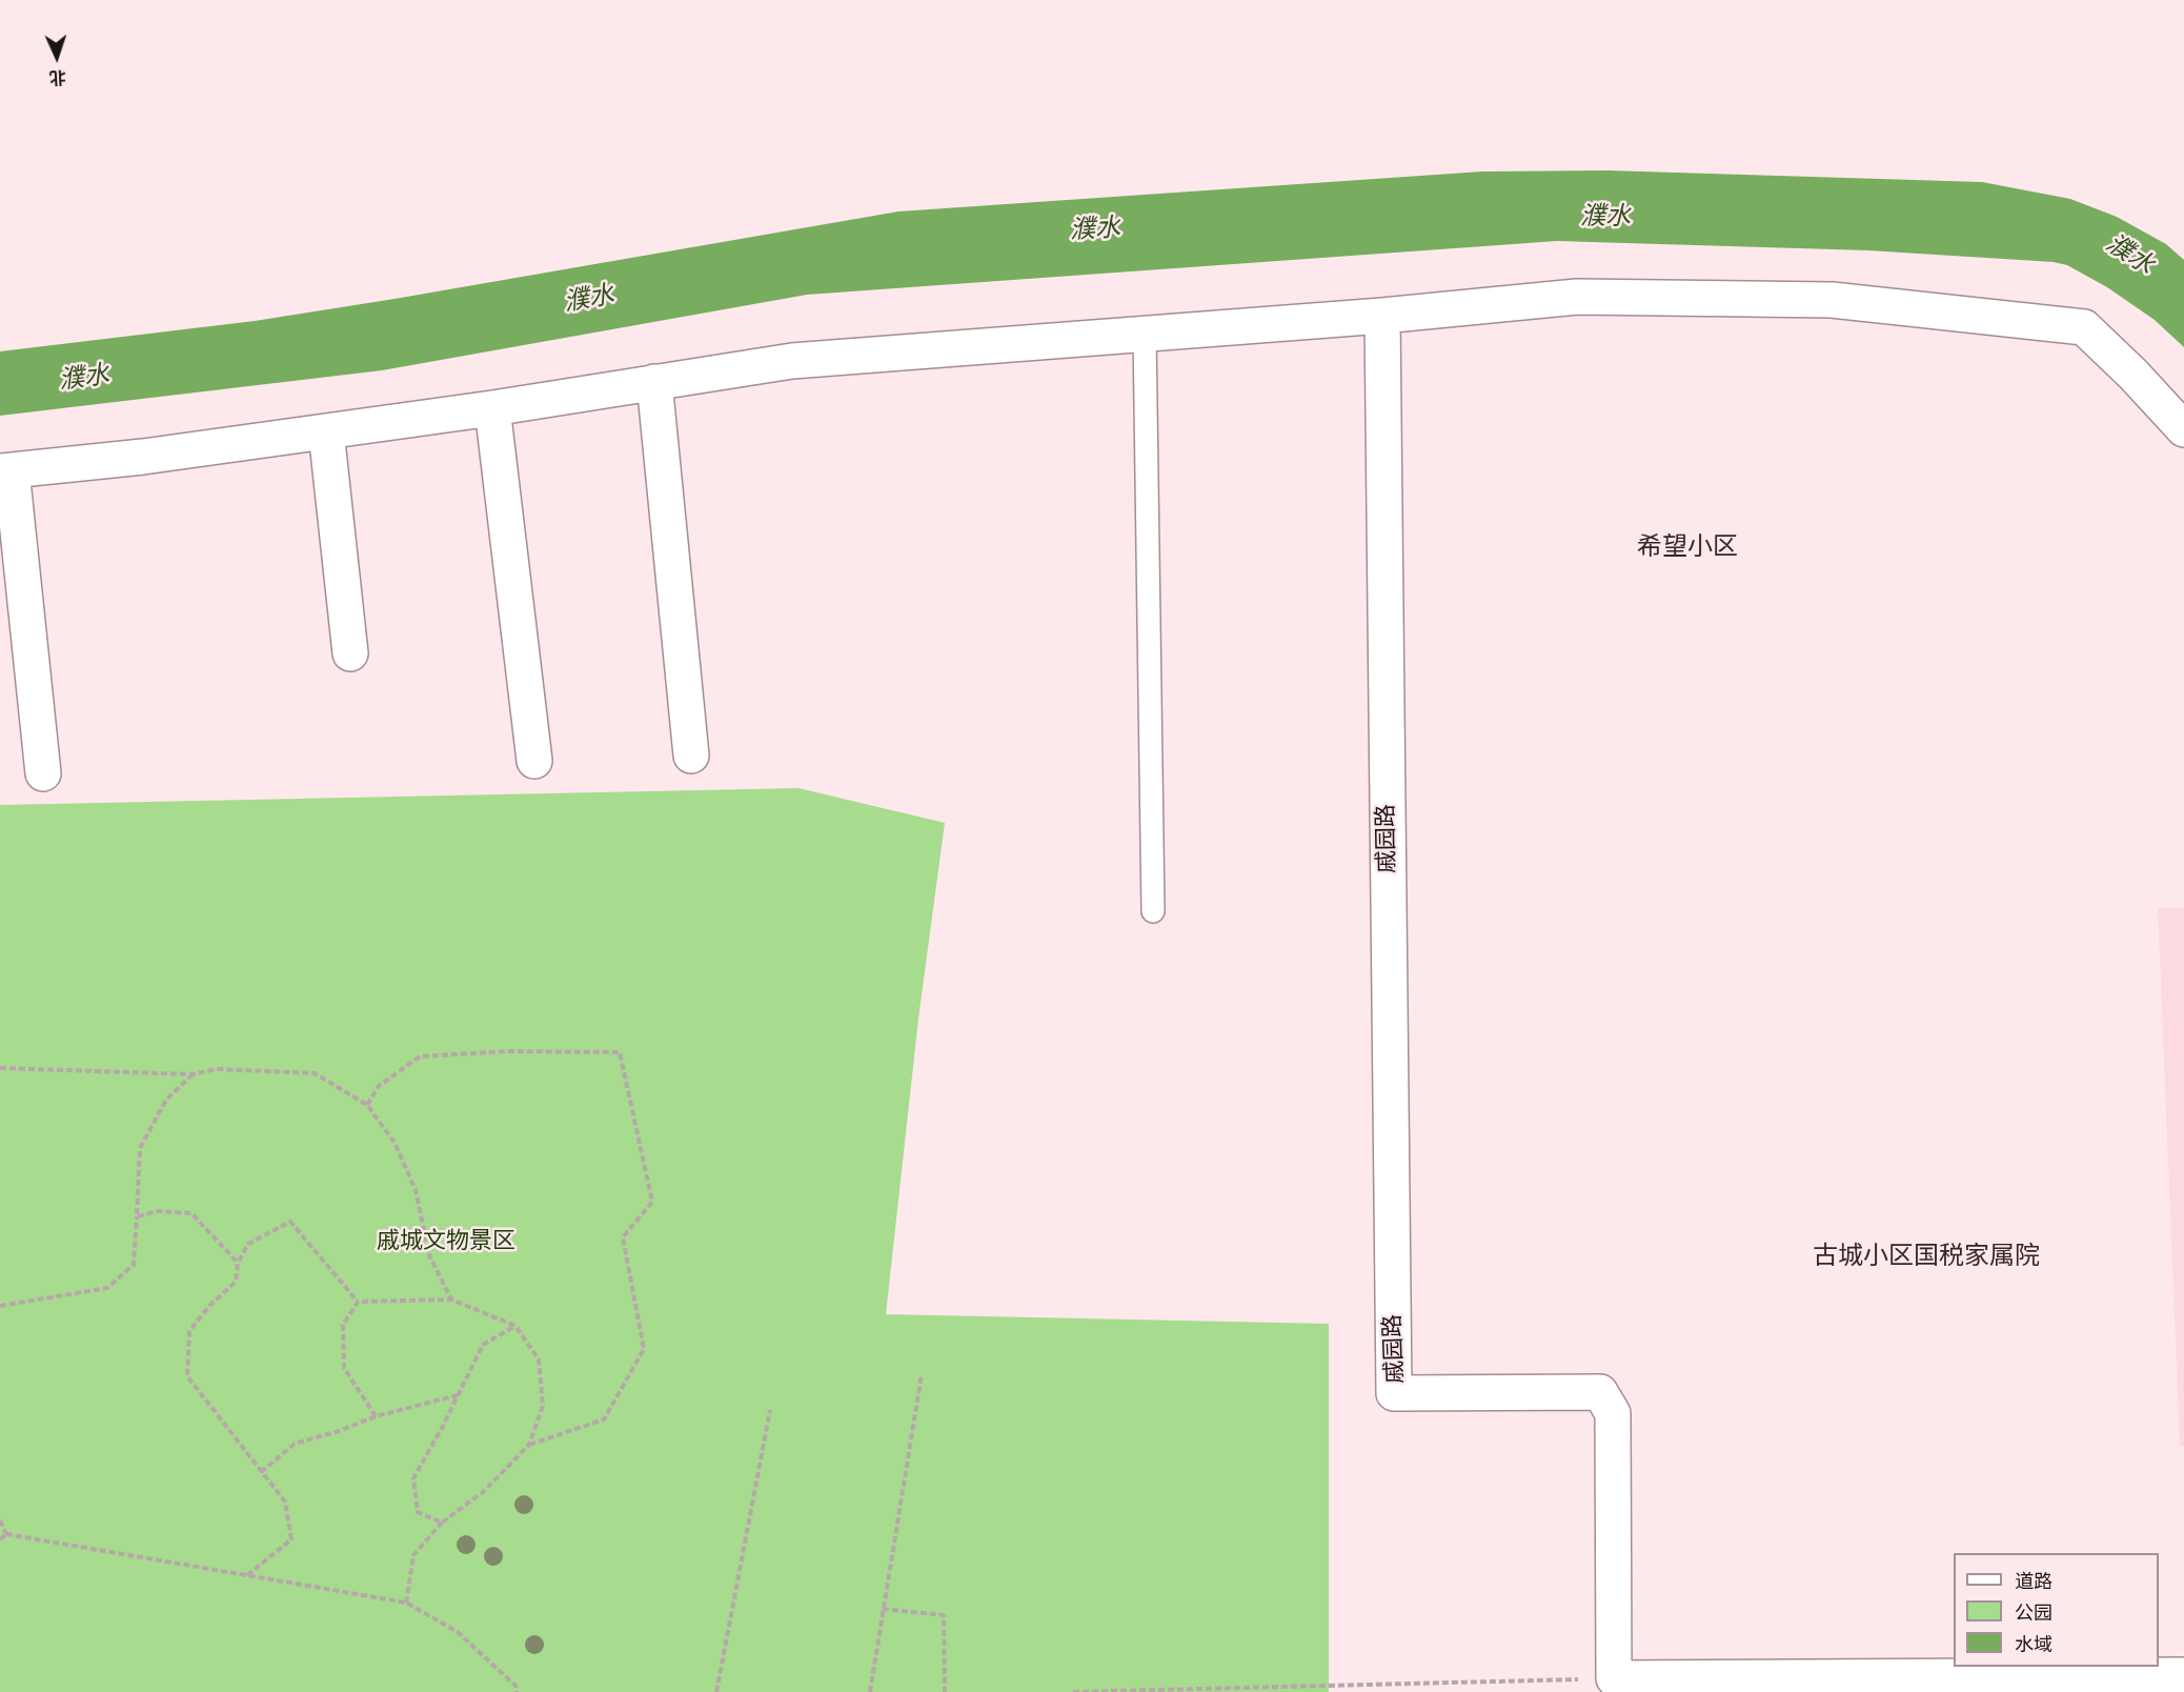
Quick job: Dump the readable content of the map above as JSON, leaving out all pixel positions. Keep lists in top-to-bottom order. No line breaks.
{"streets":{"street":["戚园路"]},"districts":["希望小区","古城小区国税家属院"],"water":["濮水"],"parks":["戚城文物景区"],"legend":["道路","公园","水域"],"north":"bottom"}
